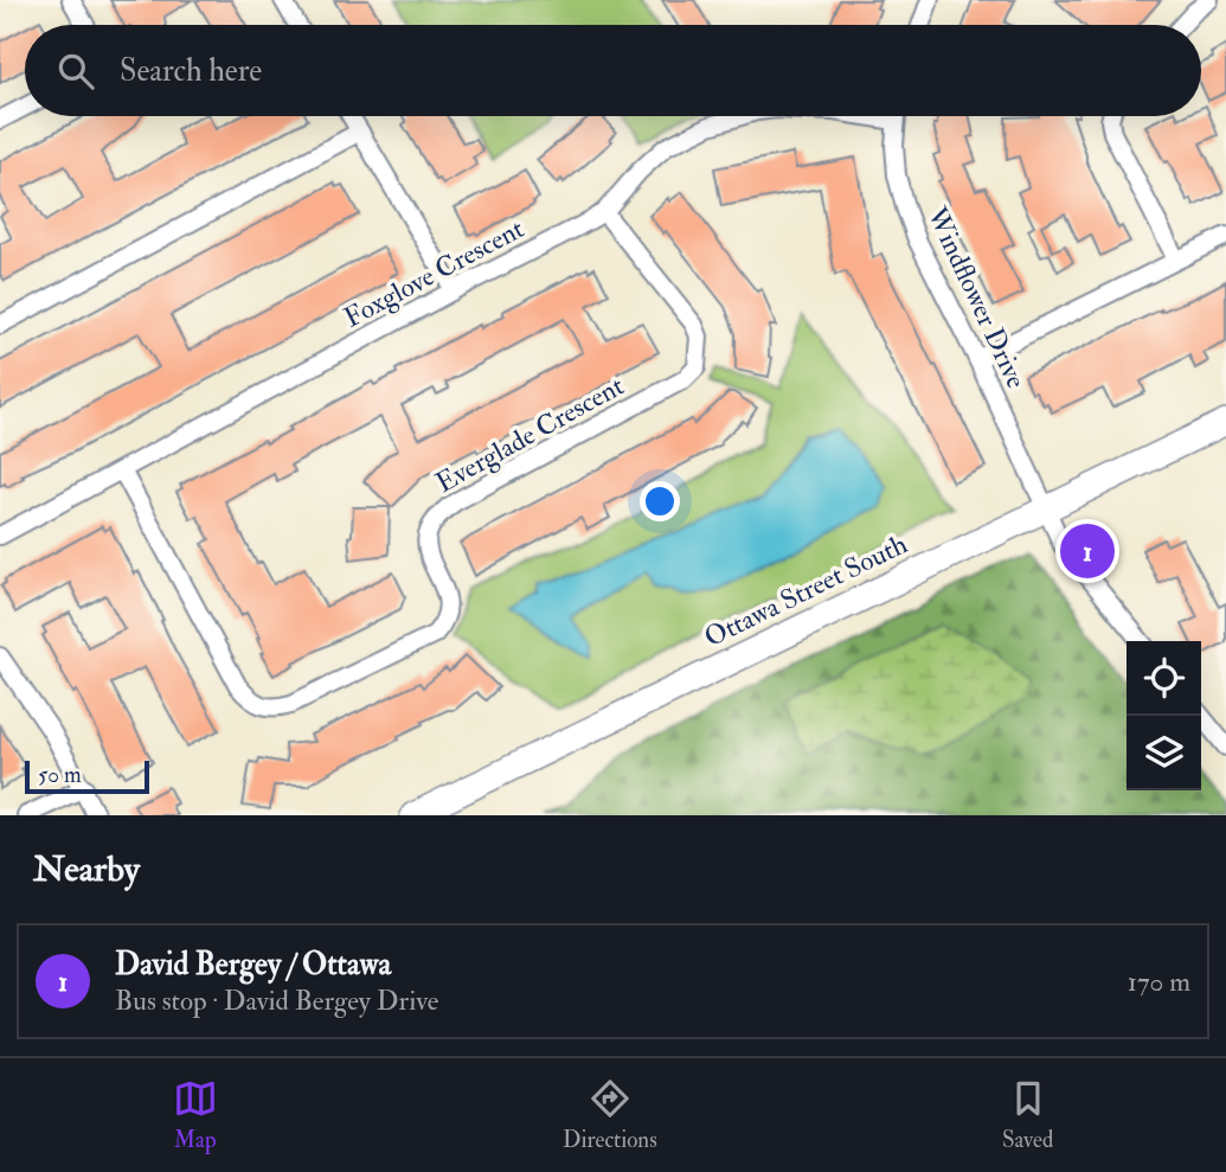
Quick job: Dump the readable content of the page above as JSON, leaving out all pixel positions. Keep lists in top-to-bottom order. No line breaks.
{"streets":{"main road":["Ottawa Street South"],"street":["Foxglove Crescent","Windflower Drive","Everglade Crescent"]},"crossings":[["Foxglove Crescent","Windflower Drive"],["Foxglove Crescent","Everglade Crescent"],["Windflower Drive","Ottawa Street South"]],"scale_bar":"50 m","page":{"search":"Search here","pins":"1","scale":"50 m","heading":"Nearby","list":[{"mark":"1","name":"David Bergey / Ottawa","note":"Bus stop · David Bergey Drive","value":"170 m"}],"nav":["Map","Directions","Saved"]}}
